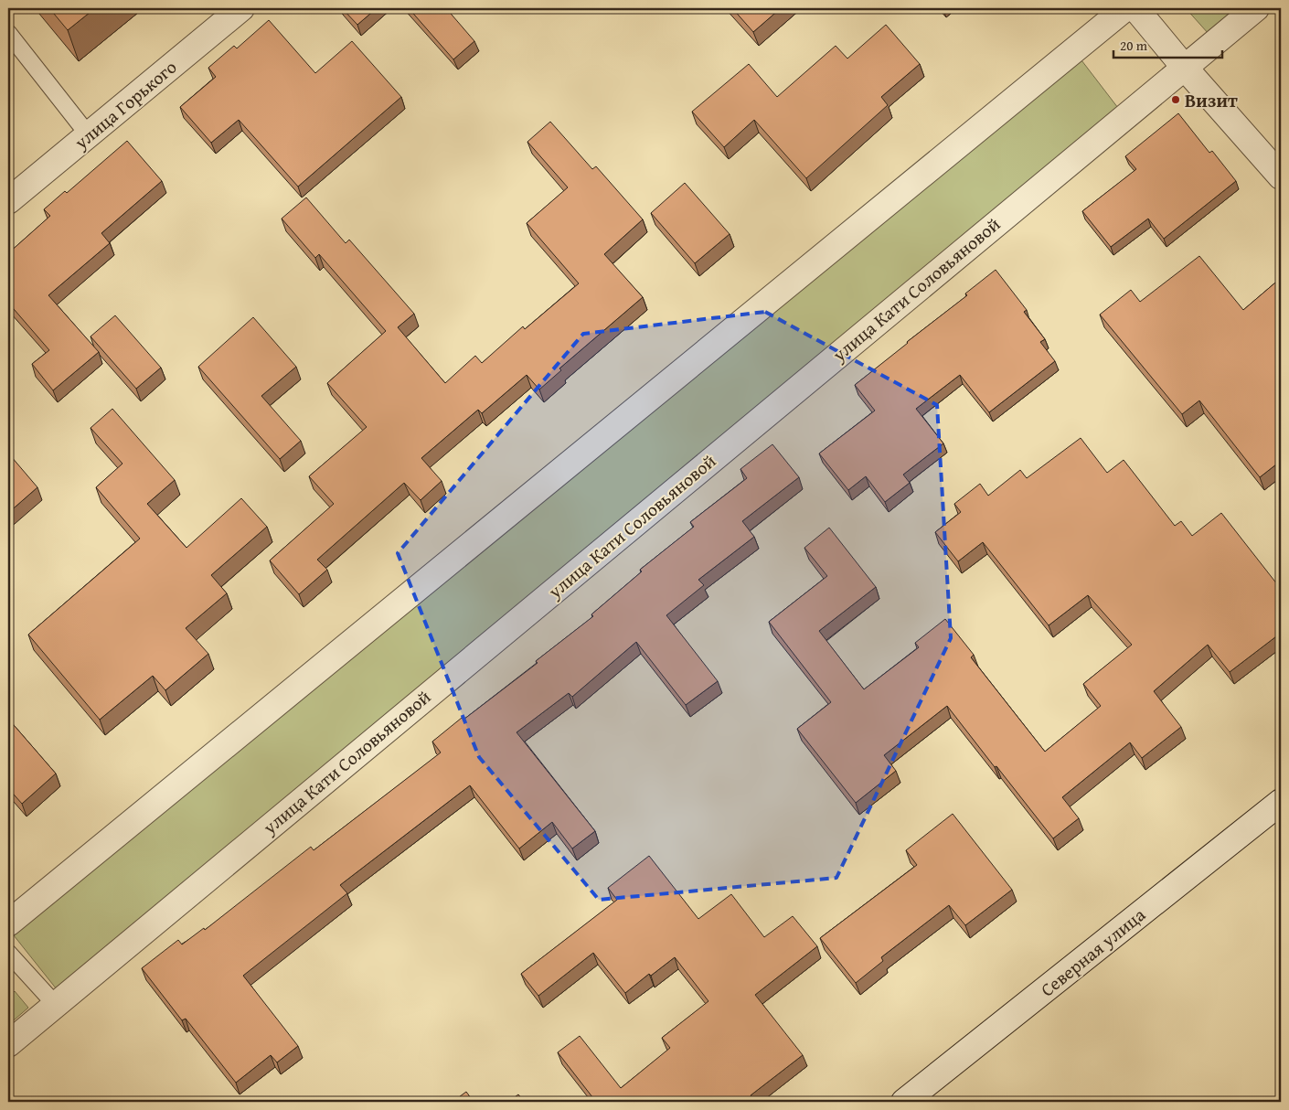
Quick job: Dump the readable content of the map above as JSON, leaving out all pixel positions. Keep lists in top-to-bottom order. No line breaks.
{"streets":{"street":["улица Горького","улица Кати Соловьяновой","Северная улица"]},"places":["Визит"],"scale_bar":"20 m"}
